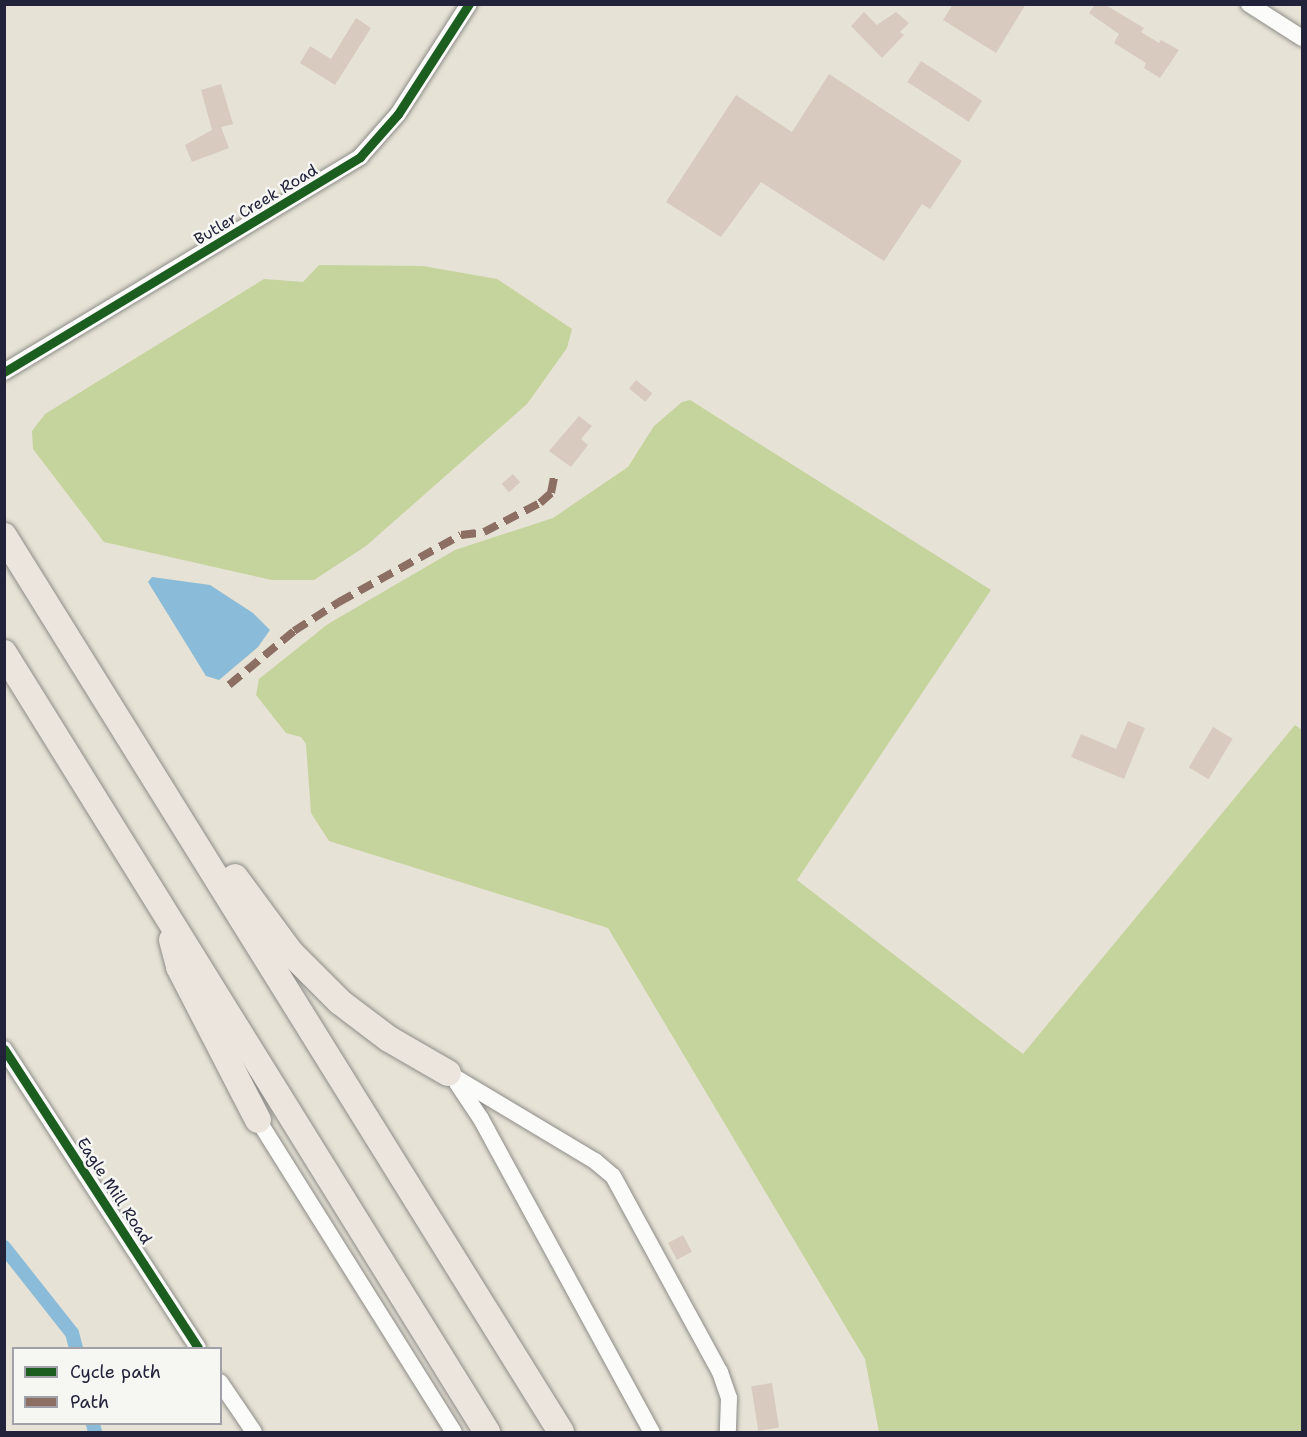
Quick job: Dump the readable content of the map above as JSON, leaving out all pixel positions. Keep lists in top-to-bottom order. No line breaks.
{"streets":{"street":["Butler Creek Road","Eagle Mill Road"]},"legend":["Cycle path","Path"]}
